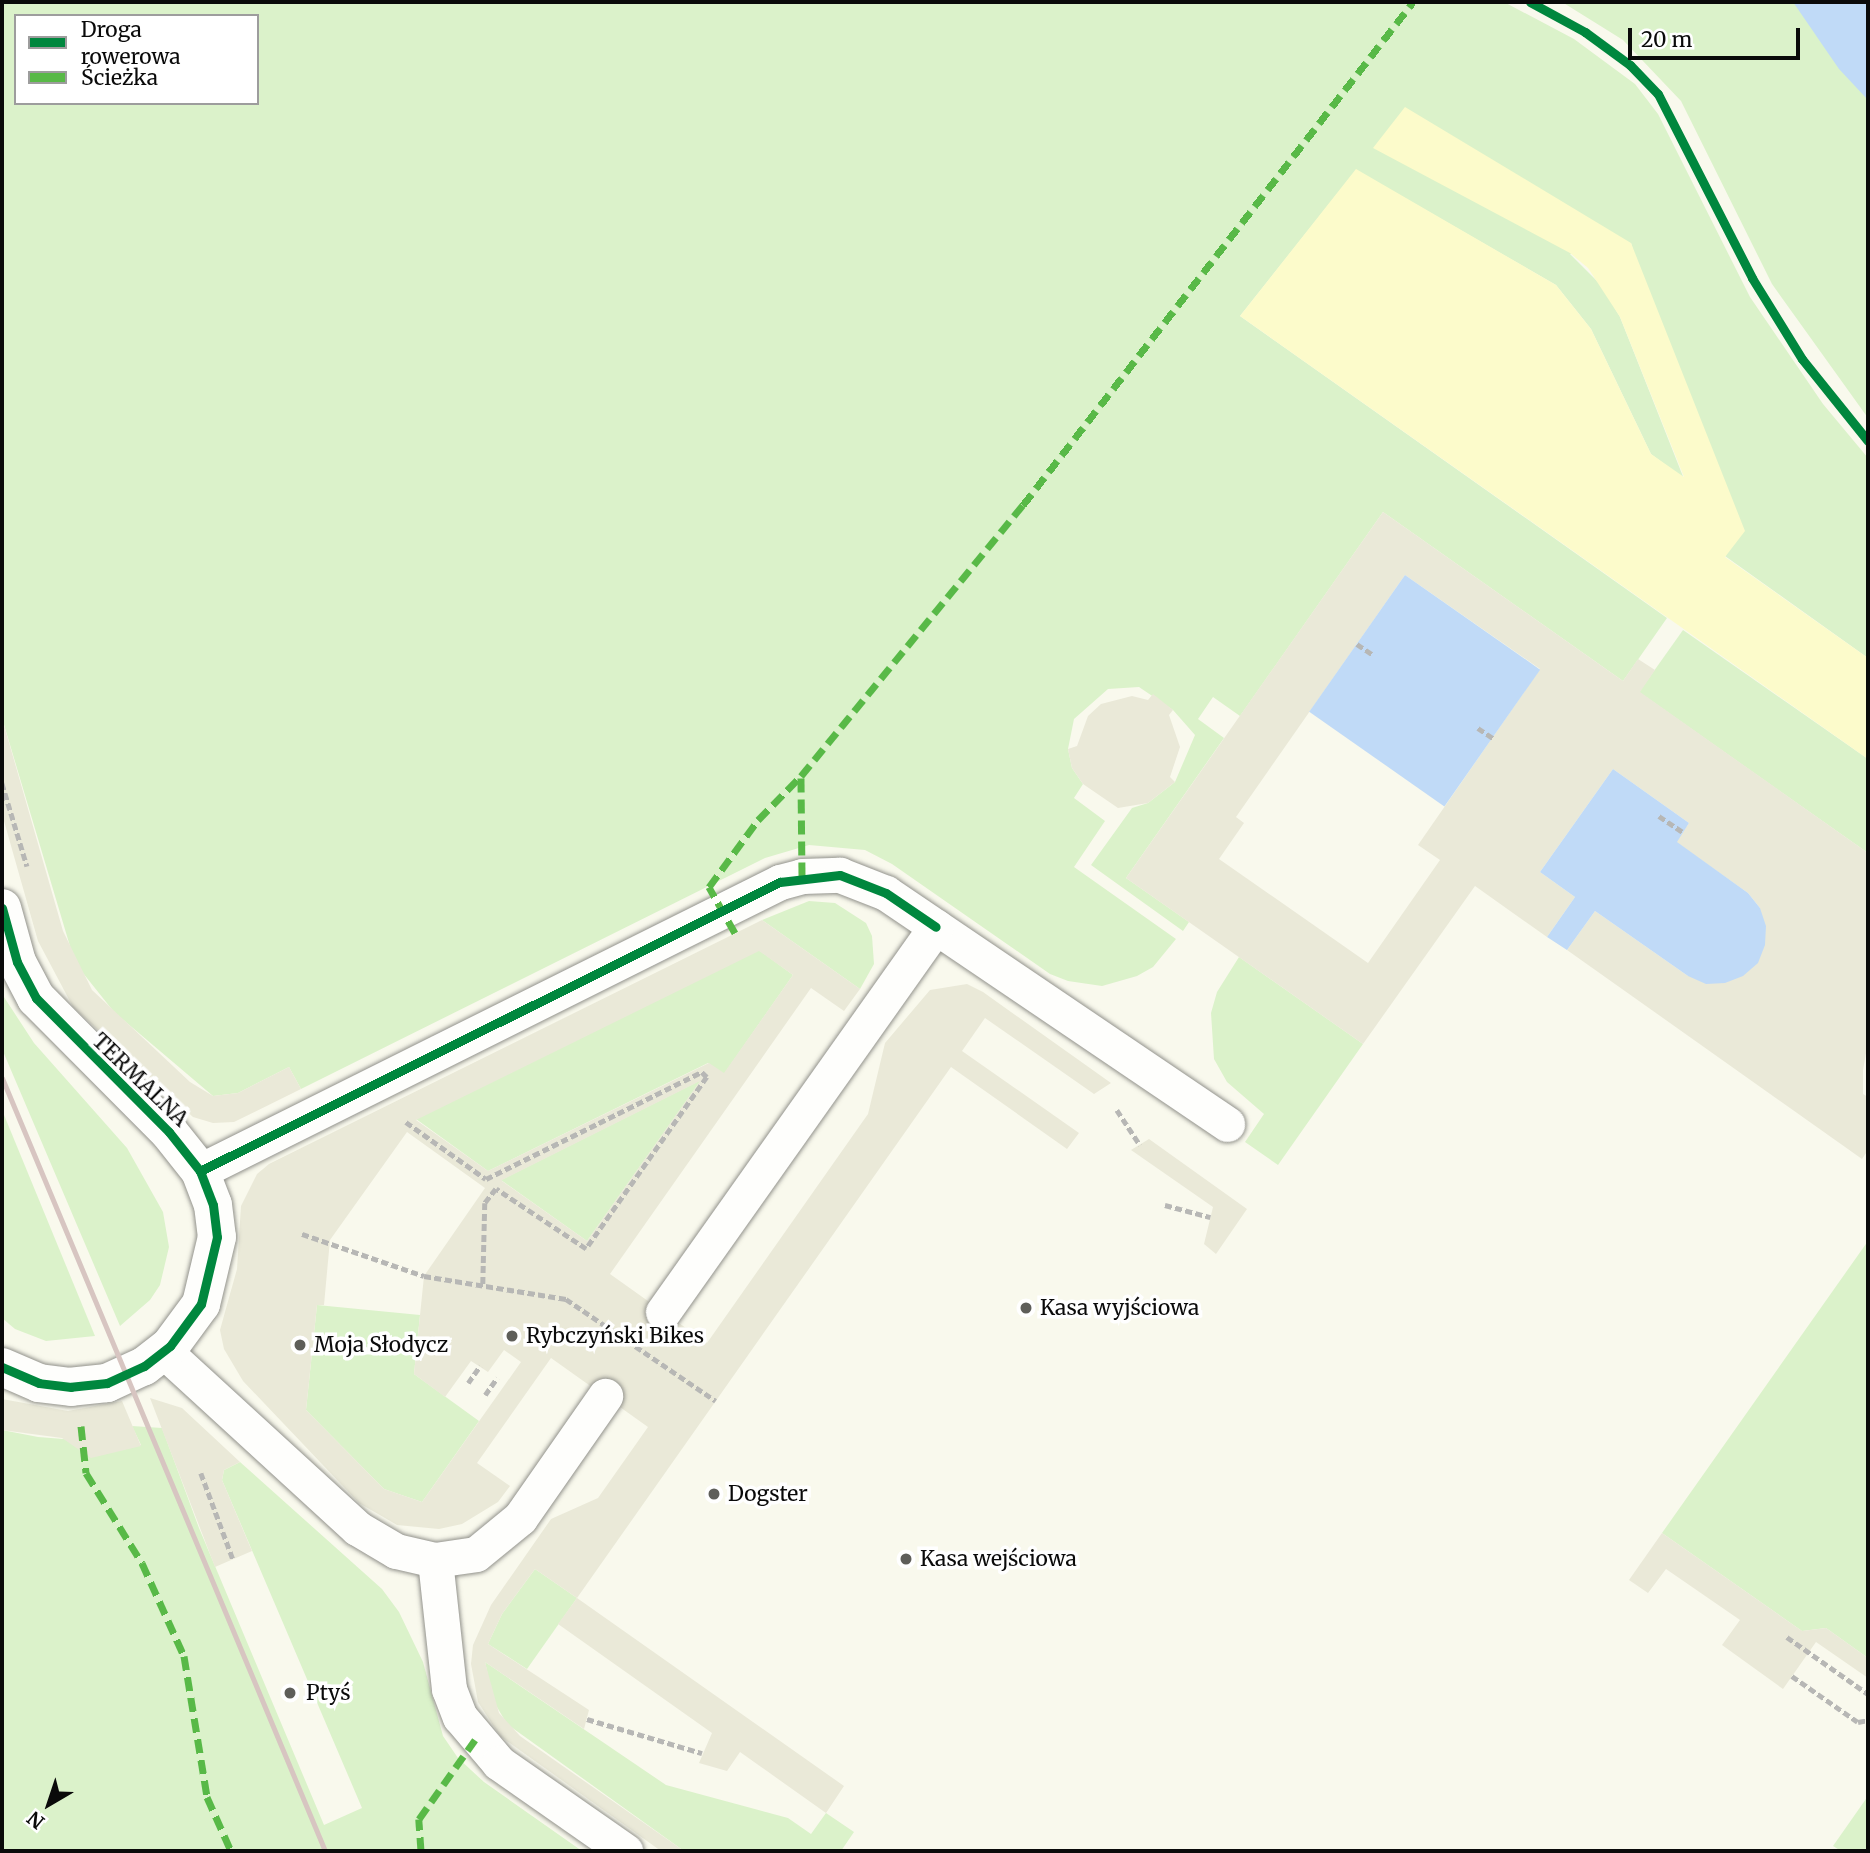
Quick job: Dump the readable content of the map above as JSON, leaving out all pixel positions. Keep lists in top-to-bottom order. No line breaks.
{"streets":{"street":["TERMALNA"]},"places":["Kasa wyjściowa","Rybczyński Bikes","Moja Słodycz","Dogster","Kasa wejściowa","Ptyś"],"legend":["Droga rowerowa","Ścieżka"],"scale_bar":"20 m","north":"bottom left"}
